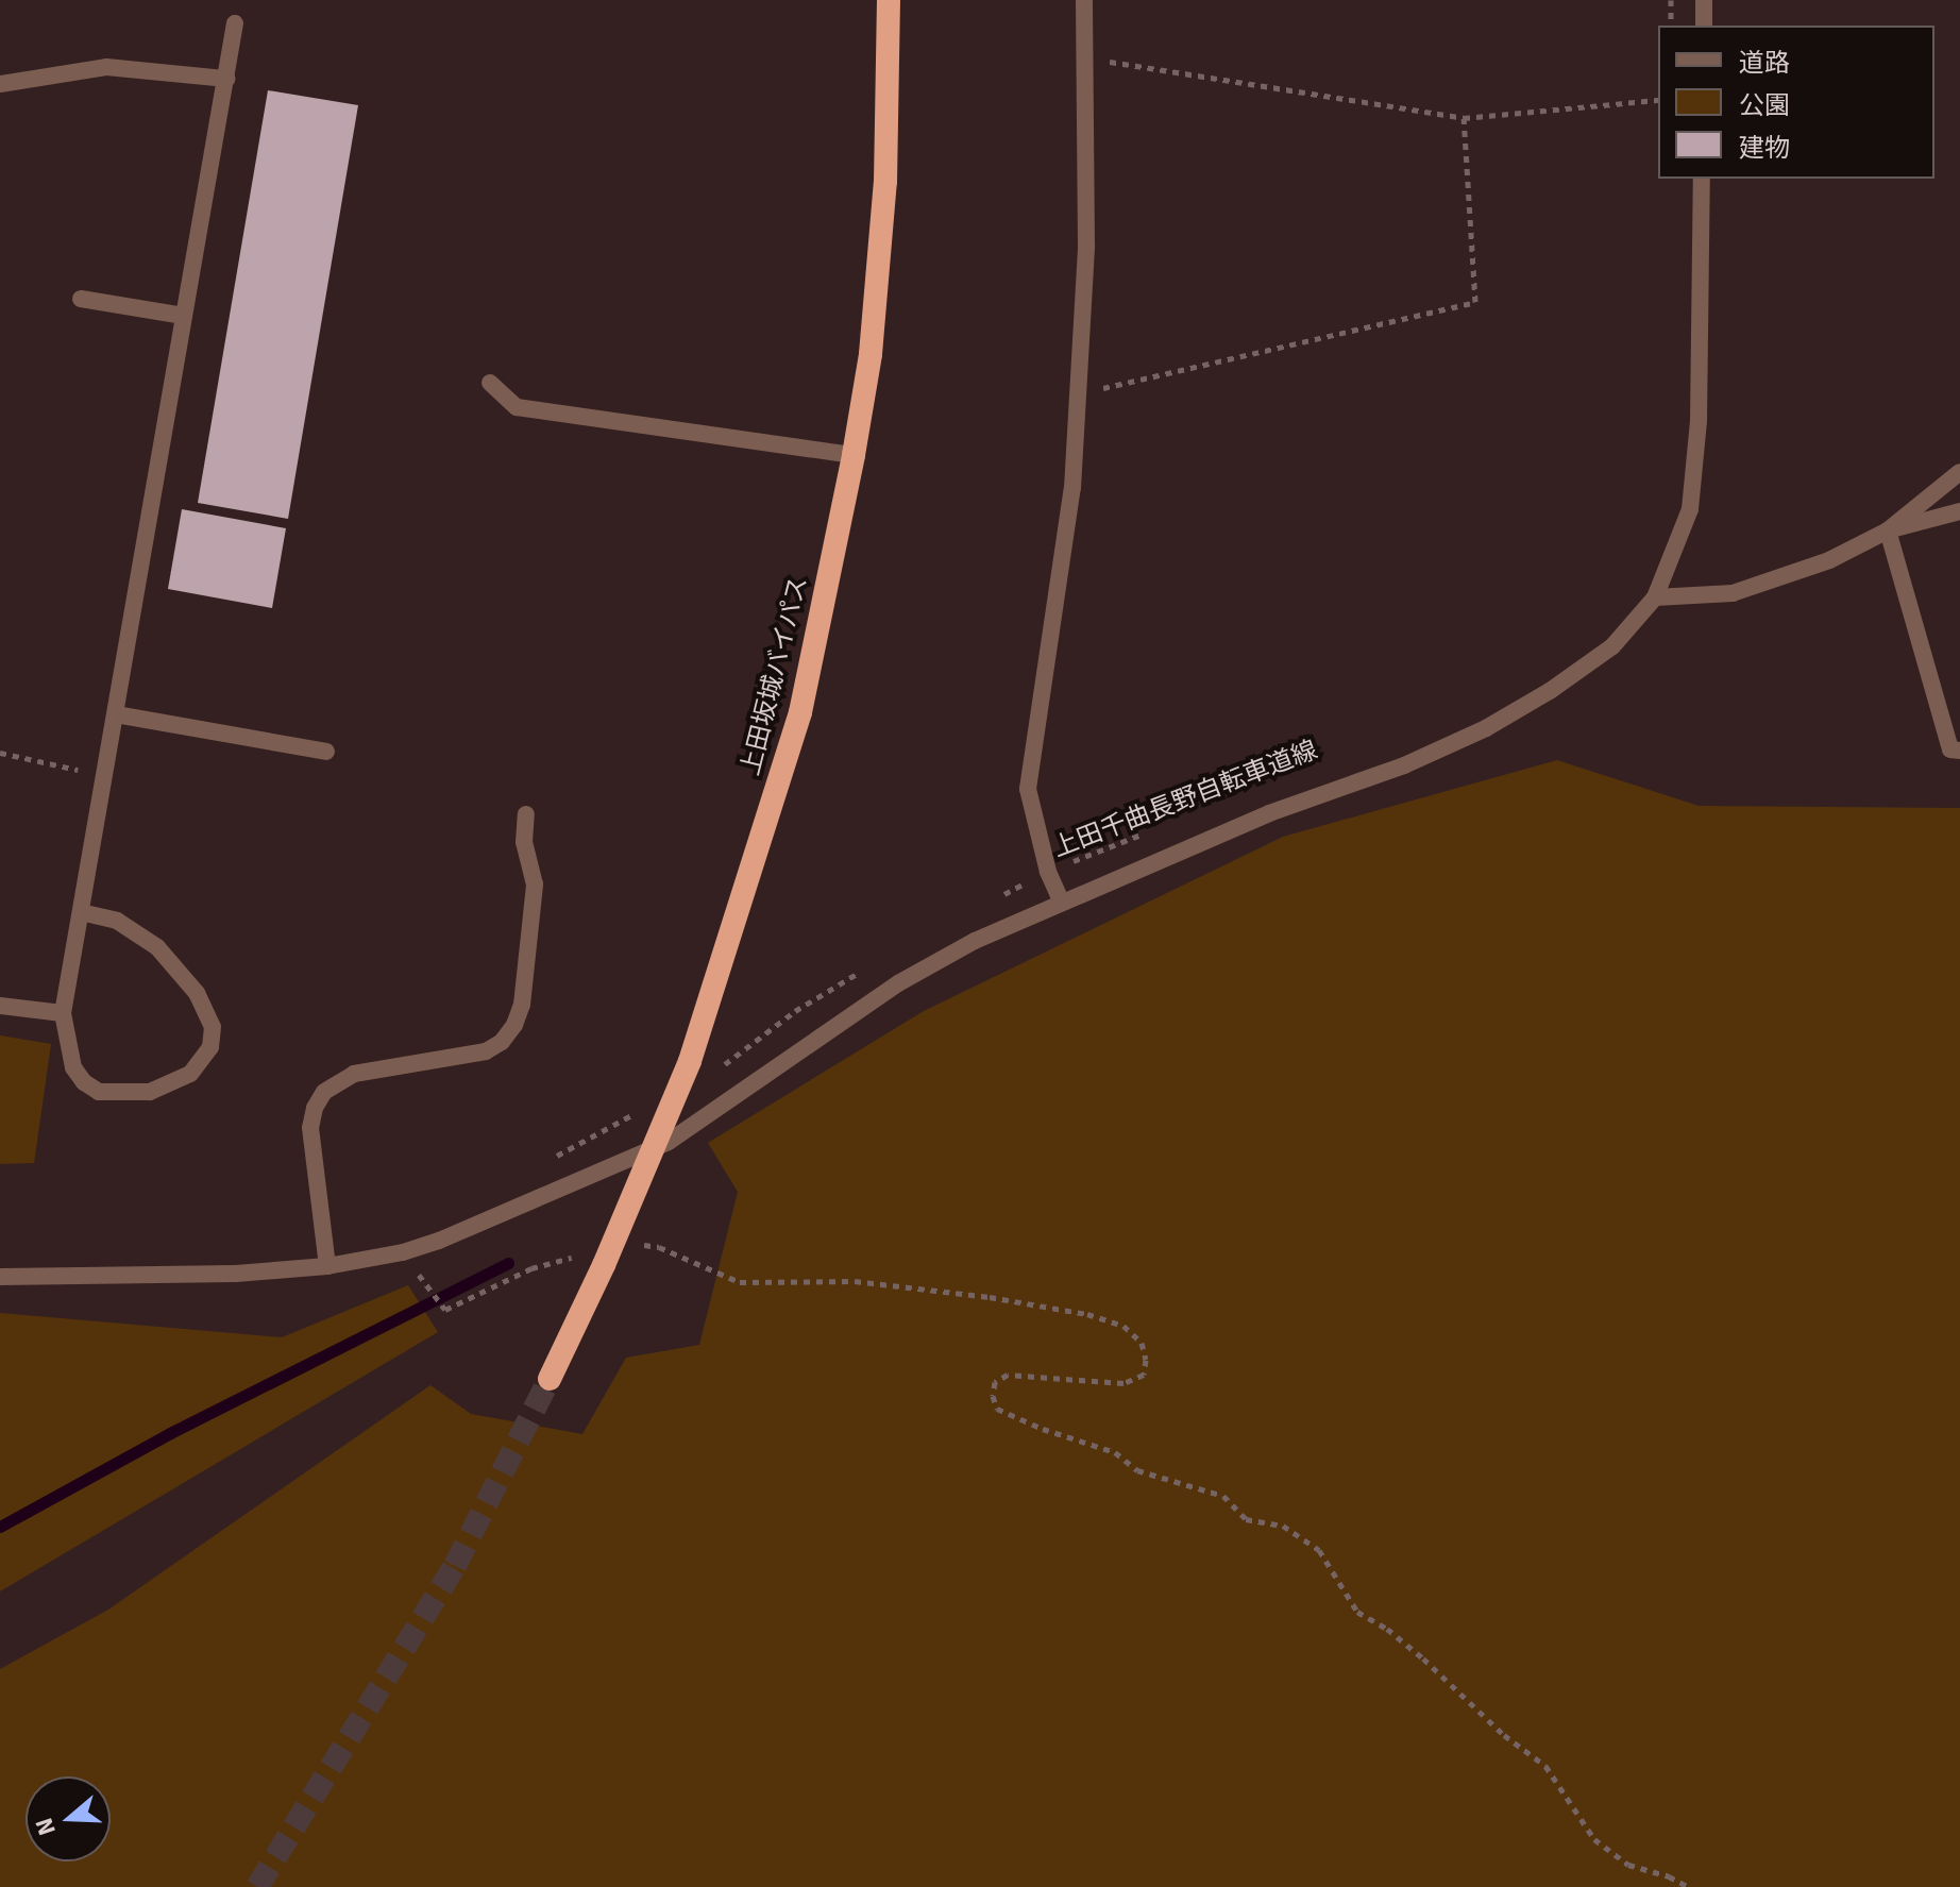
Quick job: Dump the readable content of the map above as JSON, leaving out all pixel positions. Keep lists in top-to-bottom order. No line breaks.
{"streets":{"highway":["上田坂城バイパス"],"path":["上田千曲長野自転車道線"]},"legend":["道路","公園","建物"],"north":"left"}
